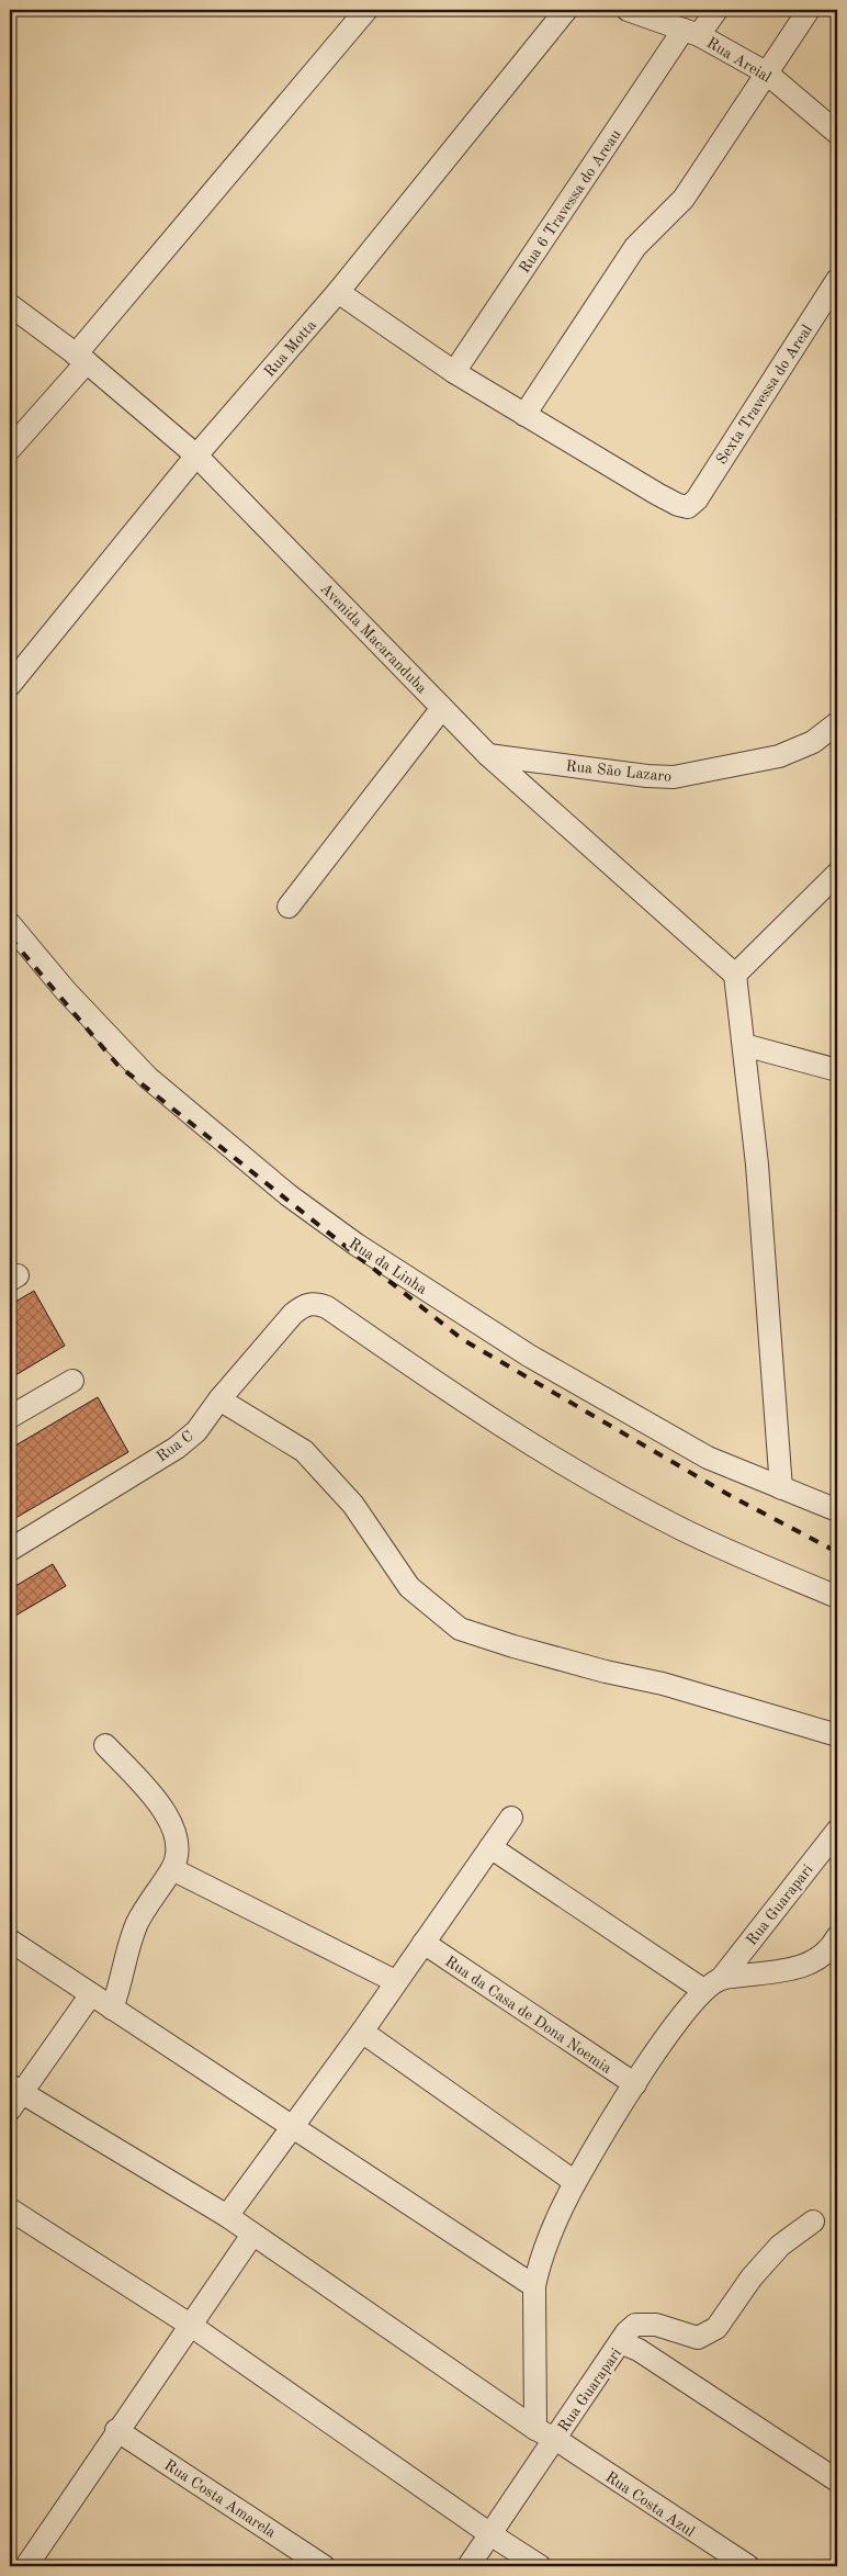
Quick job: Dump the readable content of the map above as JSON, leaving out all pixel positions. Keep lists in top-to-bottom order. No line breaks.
{"streets":{"street":["Rua Areial","Rua 6 Travessa do Areau","Rua Motta","Sexta Travessa do Areal","Avenida Macaranduba","Rua São Lazaro","Rua da Linha","Rua C","Rua Guarapari","Rua da Casa de Dona Noemia","Rua Costa Amarela","Rua Costa Azul"]},"crossings":[["Rua Areial","Rua 6 Travessa do Areau"],["Rua Motta","Avenida Macaranduba"],["Avenida Macaranduba","Rua São Lazaro"],["Rua Guarapari","Rua da Casa de Dona Noemia"],["Rua Guarapari","Rua Costa Azul"]]}
